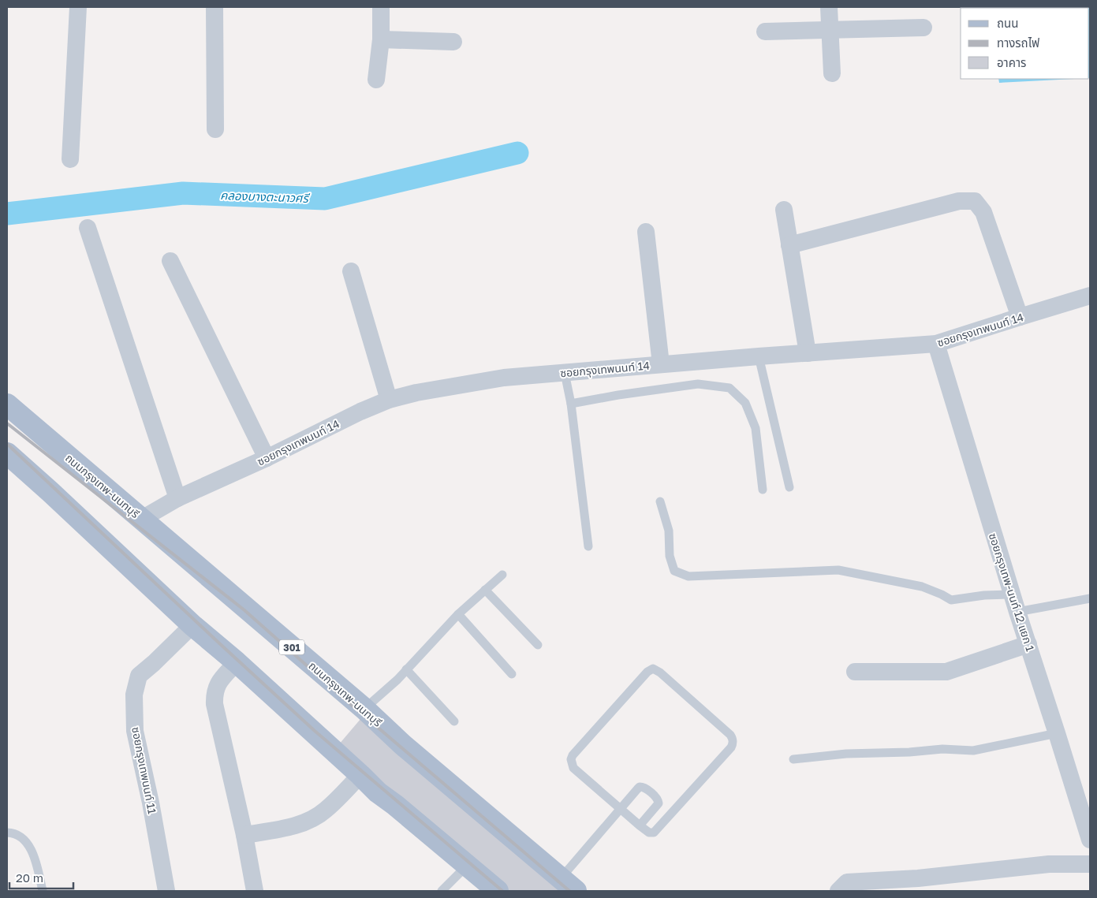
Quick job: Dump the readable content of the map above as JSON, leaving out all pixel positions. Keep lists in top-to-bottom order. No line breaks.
{"streets":{"main road":["ถนนกรุงเทพ-นนทบุรี","301"],"street":["ซอยกรุงเทพนนท์ 14","ซอยกรุงเทพ-นนท์ 12 แยก 1","ซอยกรุงเทพนนท์ 11"]},"crossings":[["ซอยกรุงเทพนนท์ 14","ถนนกรุงเทพ-นนทบุรี"],["ซอยกรุงเทพนนท์ 14","ซอยกรุงเทพ-นนท์ 12 แยก 1"]],"water":["คลองบางตะนาวศรี"],"legend":["ถนน","ทางรถไฟ","อาคาร"],"scale_bar":"20 m"}
